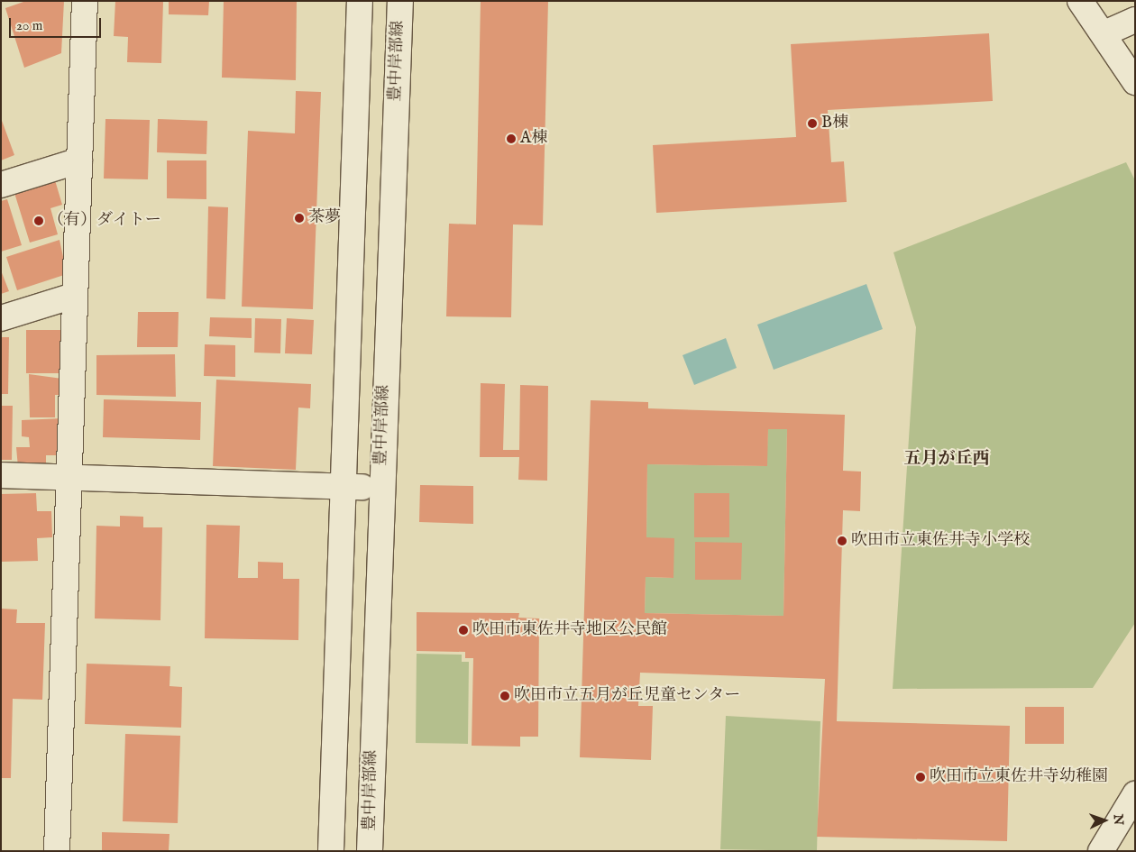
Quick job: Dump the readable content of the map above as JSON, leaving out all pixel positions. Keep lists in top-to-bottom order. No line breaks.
{"streets":{"street":["豊中岸部線"]},"districts":["五月が丘西"],"places":["B棟","A棟","茶夢","（有）ダイトー","吹田市立東佐井寺小学校","吹田市東佐井寺地区公民館","吹田市立五月が丘児童センター","吹田市立東佐井寺幼稚園"],"scale_bar":"20 m","north":"right"}
